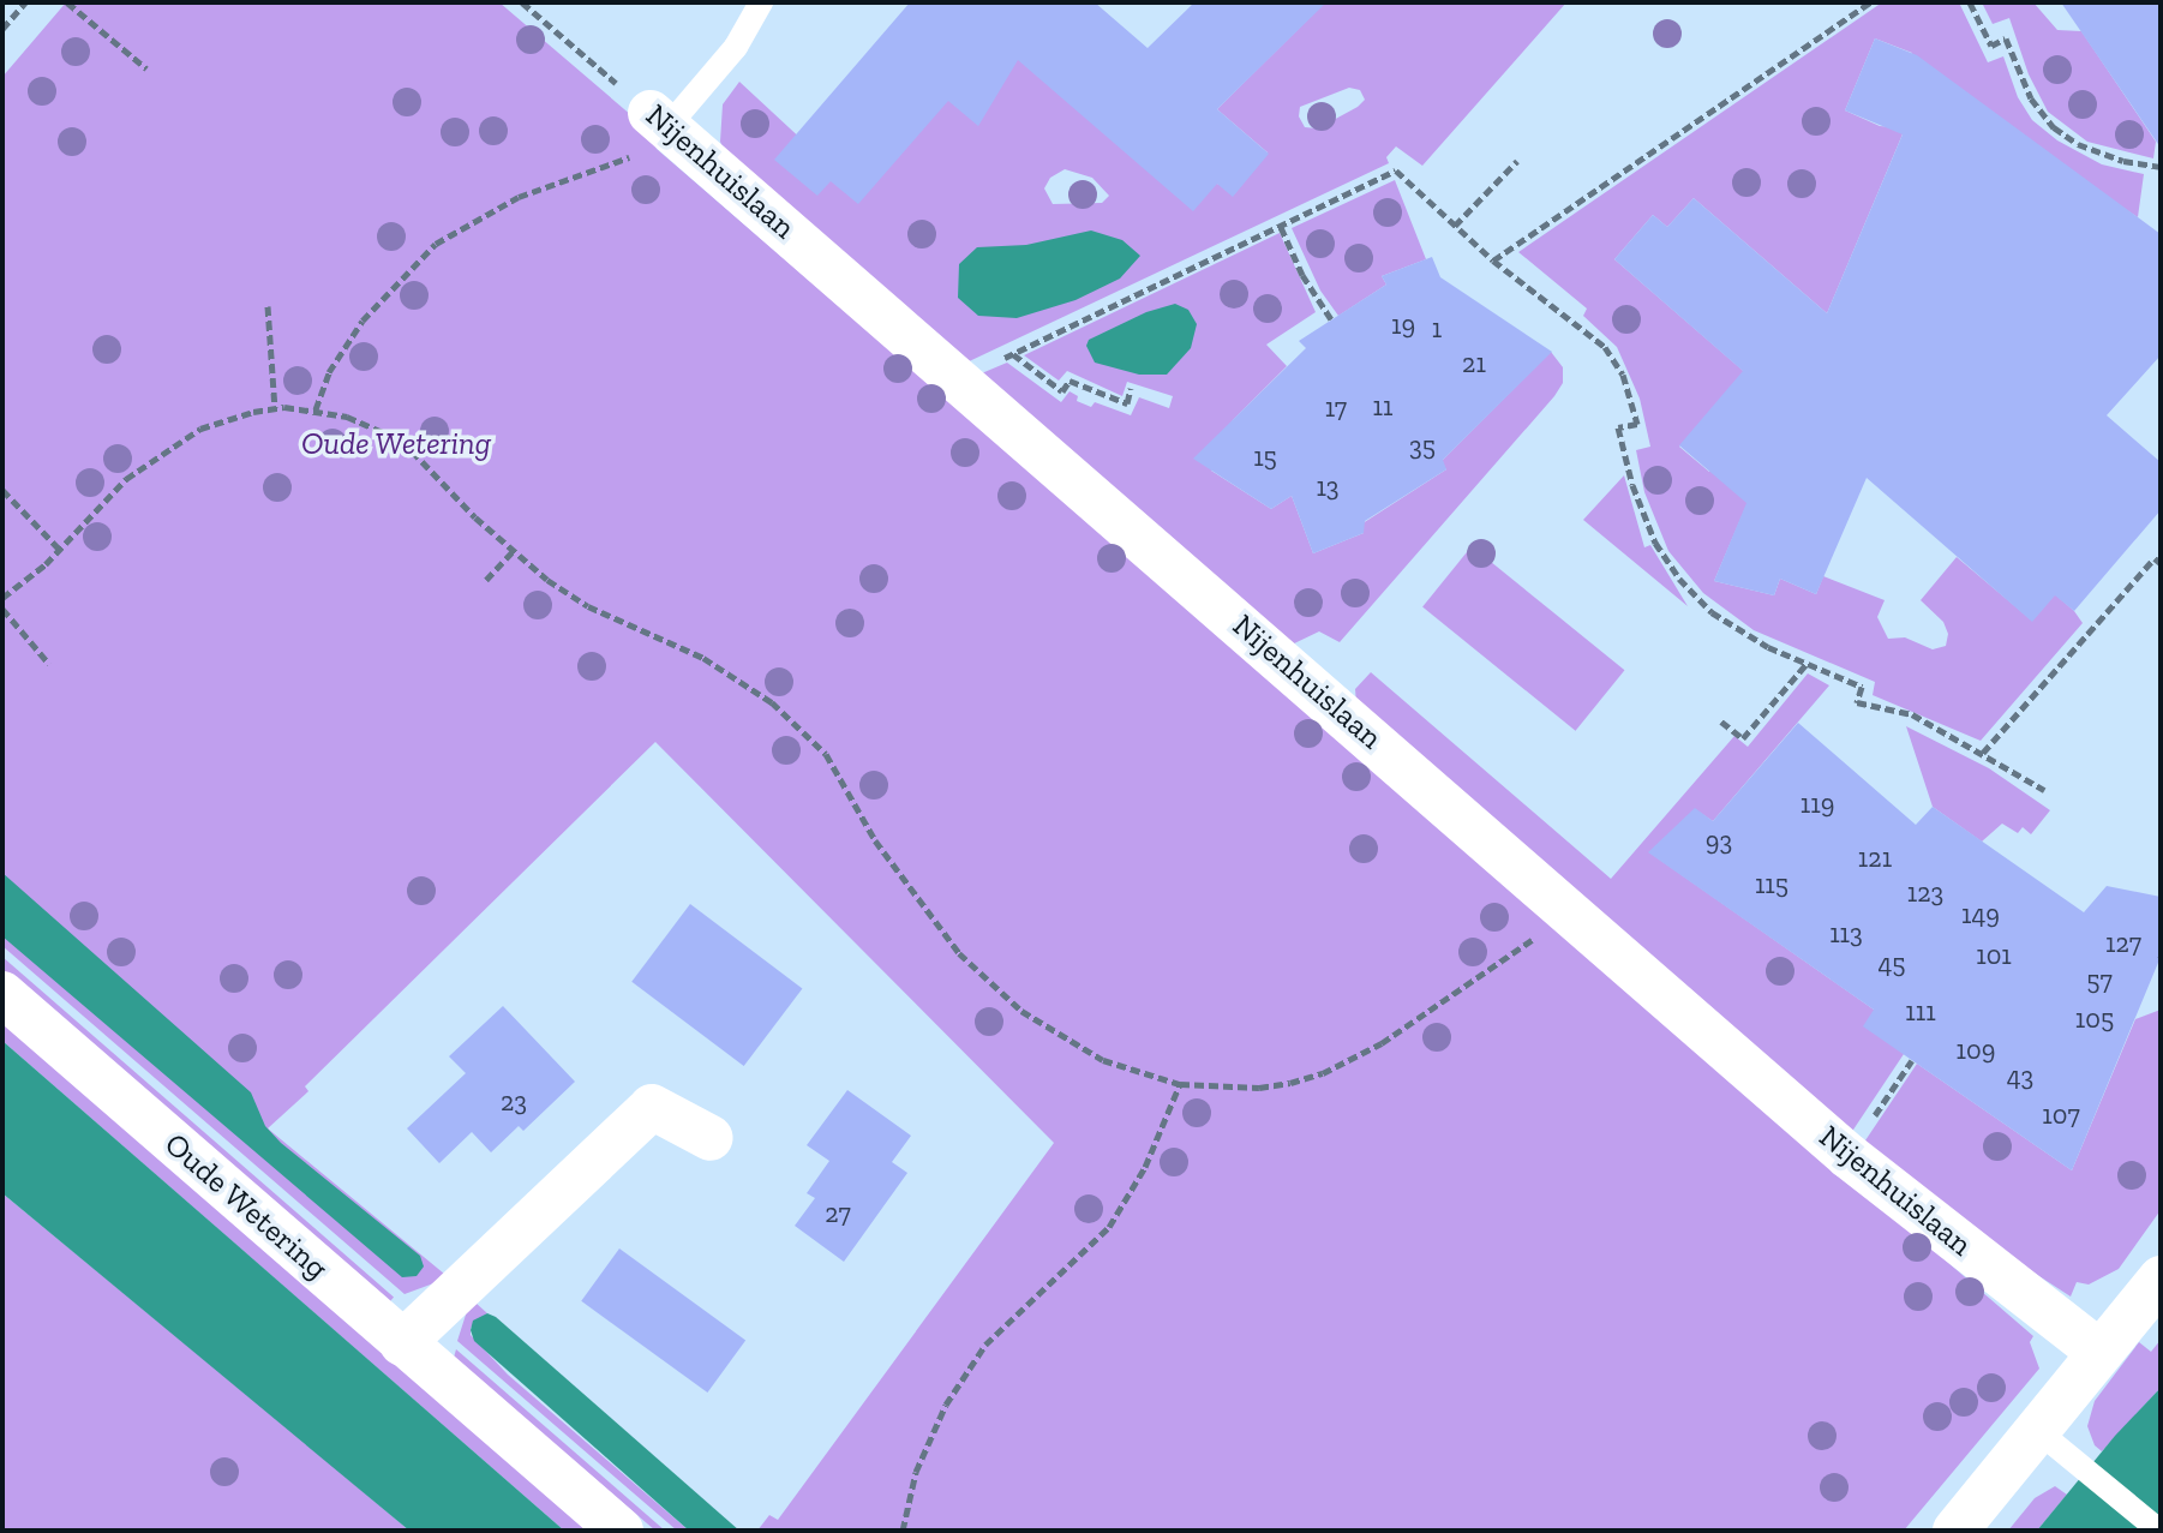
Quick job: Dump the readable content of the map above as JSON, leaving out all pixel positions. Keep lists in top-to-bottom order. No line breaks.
{"streets":{"street":["Nijenhuislaan","Oude Wetering"]},"parks":["Oude Wetering"],"house_numbers":["19","1","21","11","17","35","15","13","119","93","121","115","123","149","113","127","101","45","57","111","105","109","43","23","107","27"]}
